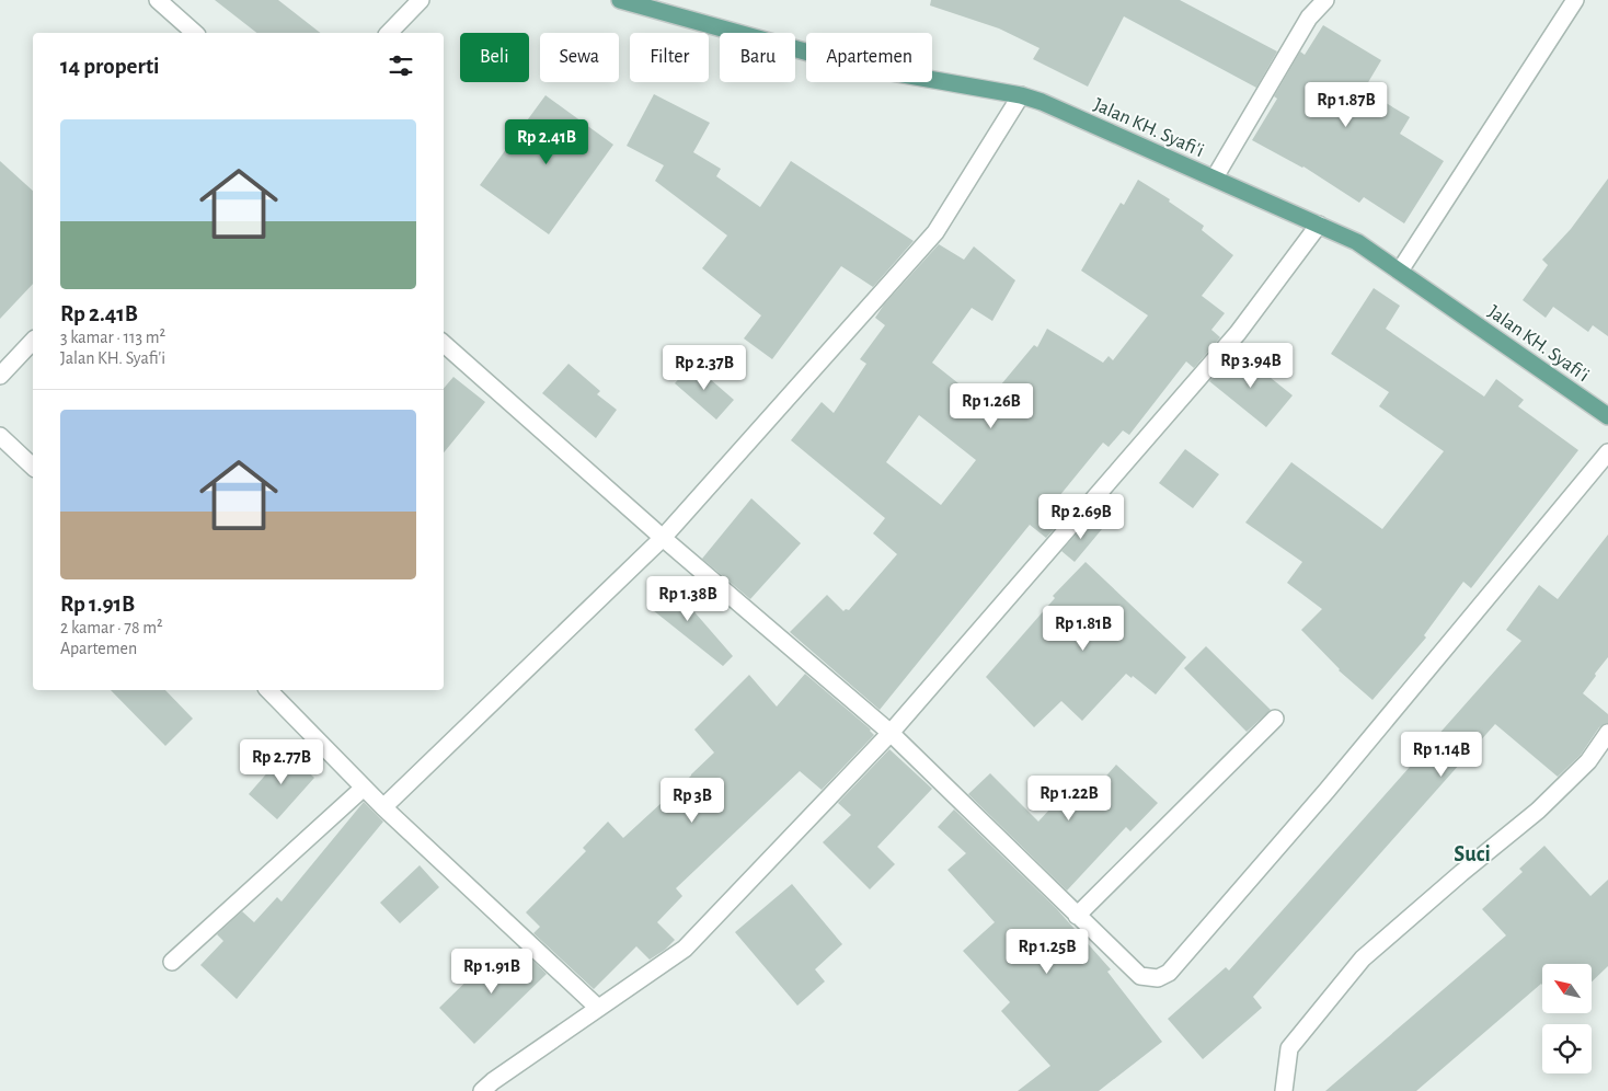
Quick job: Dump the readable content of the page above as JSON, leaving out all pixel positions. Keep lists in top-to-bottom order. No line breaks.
{"streets":{"main road":["Jalan KH. Syafi'i"]},"districts":["Suci"],"north":"top left","page":{"chip":["Beli","Sewa","Filter","Baru","Apartemen"],"heading":"14 properti","price":["Rp 1.87B","Rp 2.41B","Rp 3.94B","Rp 2.37B","Rp 1.26B","Rp 2.69B","Rp 1.38B","Rp 1.81B","Rp 1.14B","Rp 2.77B","Rp 1.22B","Rp 3B","Rp 1.25B","Rp 1.91B"],"list":[{"name":"Rp 2.41B","note":"3 kamar · 113 m² · Jalan KH. Syafi'i"},{"name":"Rp 1.91B","note":"2 kamar · 78 m² · Apartemen"}]}}
